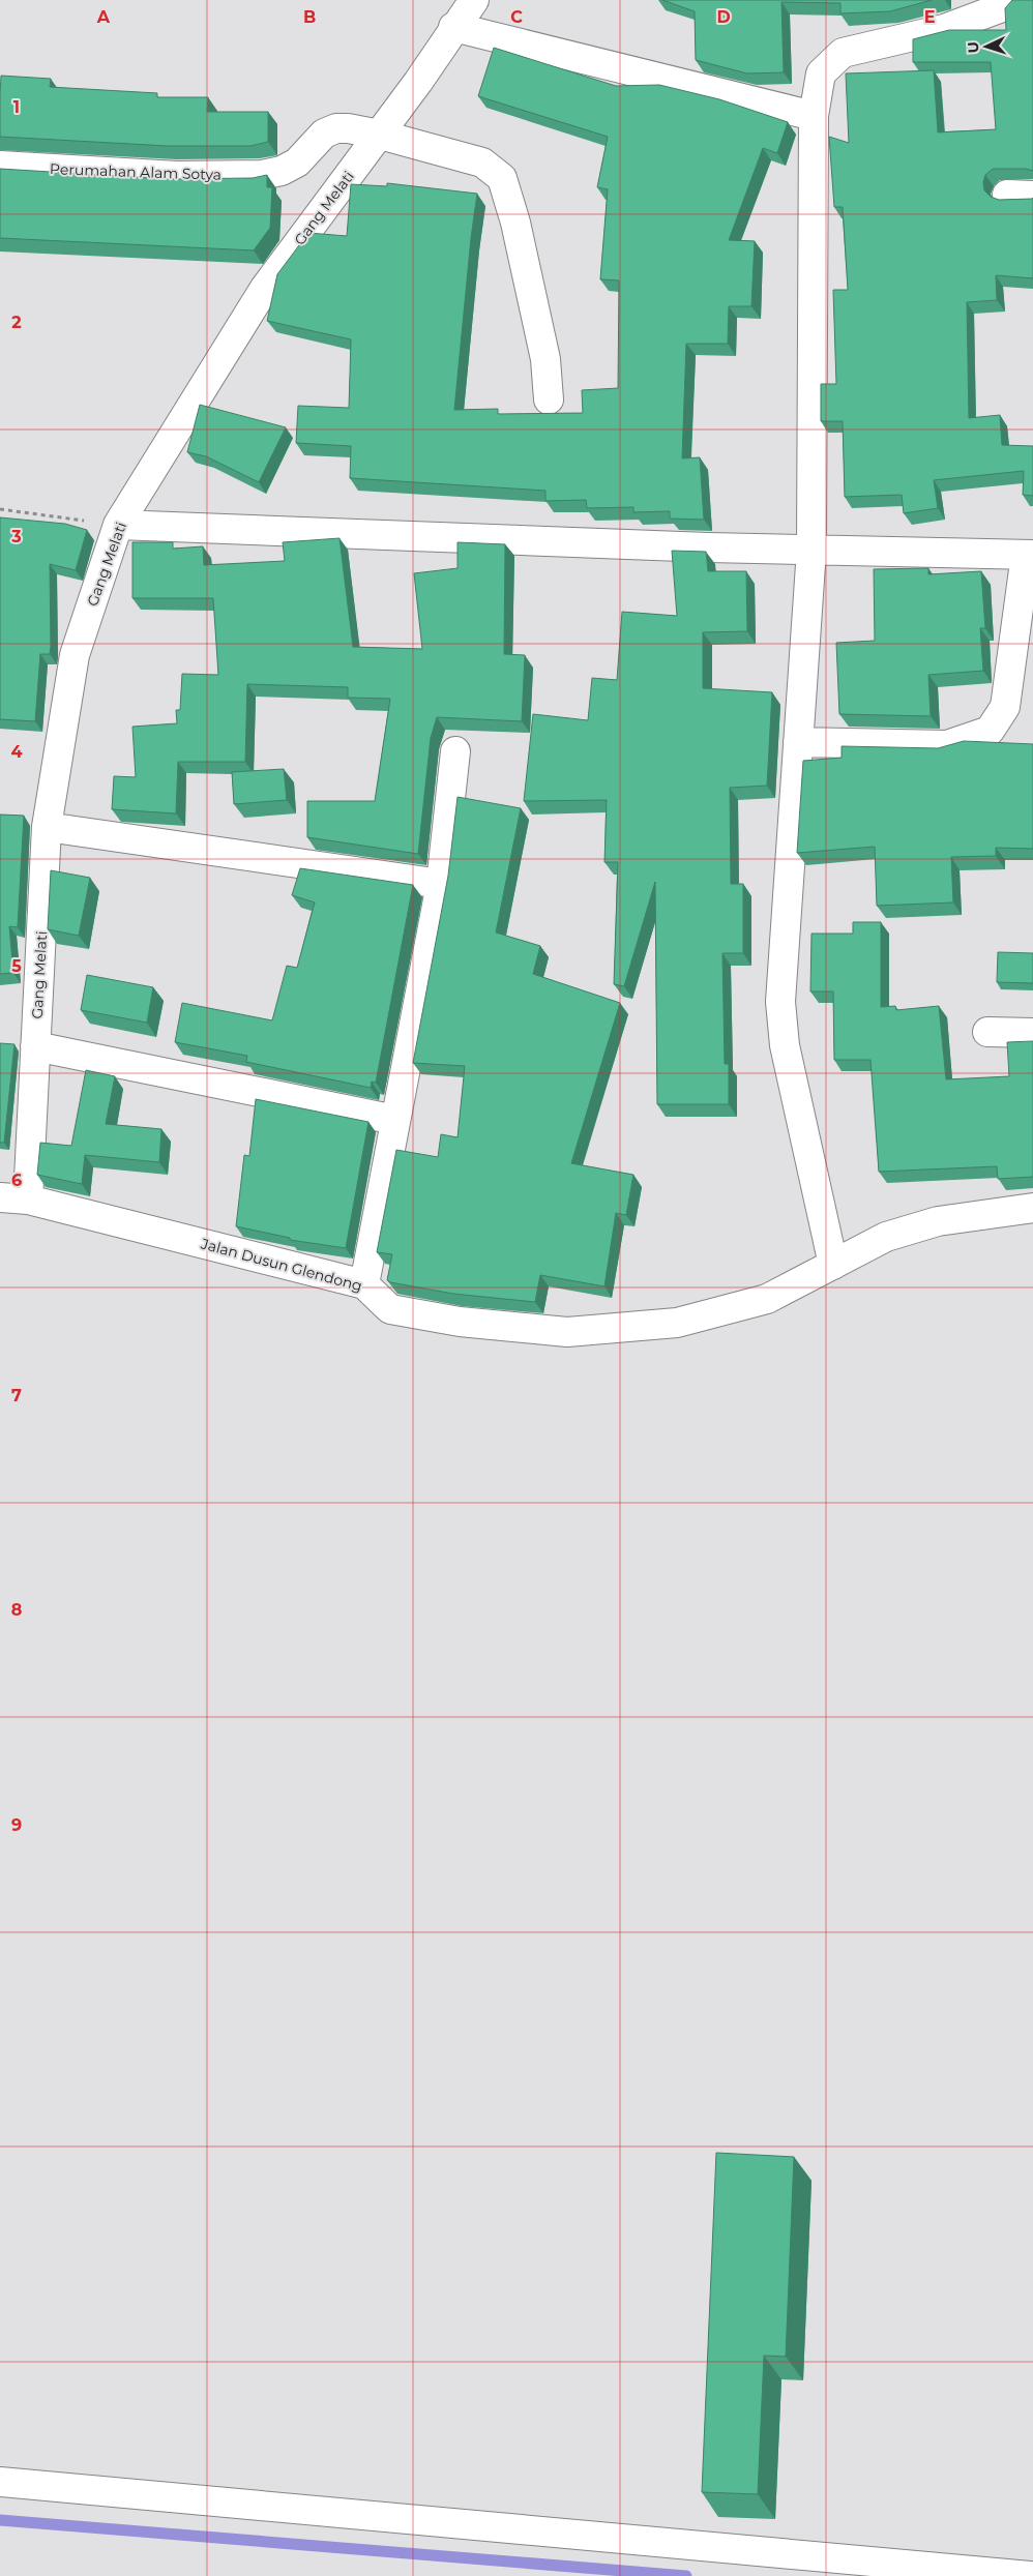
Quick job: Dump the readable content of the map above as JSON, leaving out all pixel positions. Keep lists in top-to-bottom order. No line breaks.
{"streets":{"street":["Perumahan Alam Sotya","Gang Melati","Jalan Dusun Glendong"]},"crossings":[["Perumahan Alam Sotya","Gang Melati"],["Gang Melati","Jalan Dusun Glendong"]],"north":"left","grid":{"columns":["A","B","C","D","E"],"rows":["1","2","3","4","5","6","7","8","9"]}}
